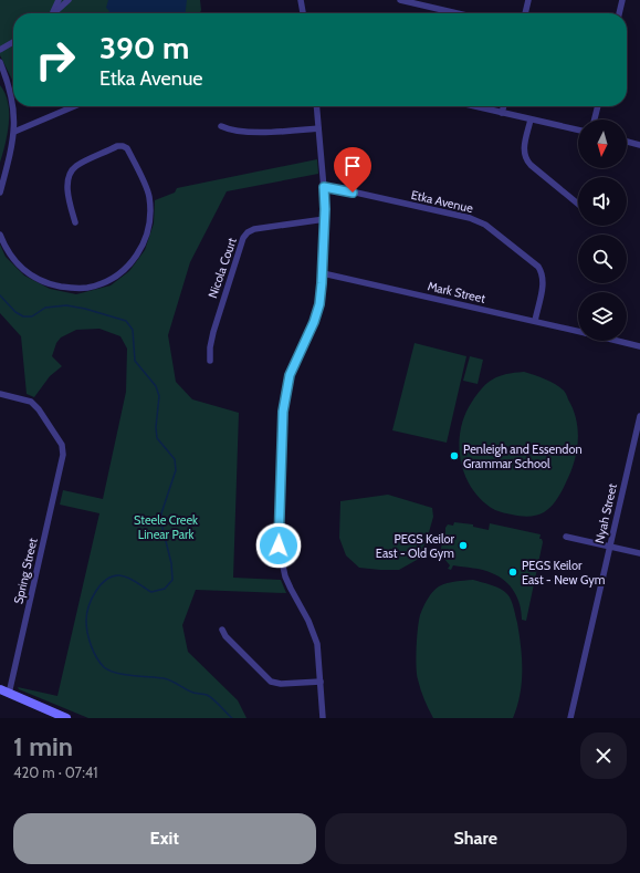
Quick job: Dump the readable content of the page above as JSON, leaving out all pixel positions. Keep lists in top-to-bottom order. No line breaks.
{"streets":{"street":["Etka Avenue","Nicola Court","Mark Street","Nyah Street","Spring Street"]},"crossings":[["Etka Avenue","Mark Street"]],"parks":["Steele Creek Linear Park"],"places":["Penleigh and Essendon Grammar School","PEGS Keilor East - Old Gym","PEGS Keilor East - New Gym"],"north":"bottom","page":{"turn":["390 m","Etka Avenue"],"heading":["1 min","420 m · 07:41"],"buttons":["Exit","Share"]}}
